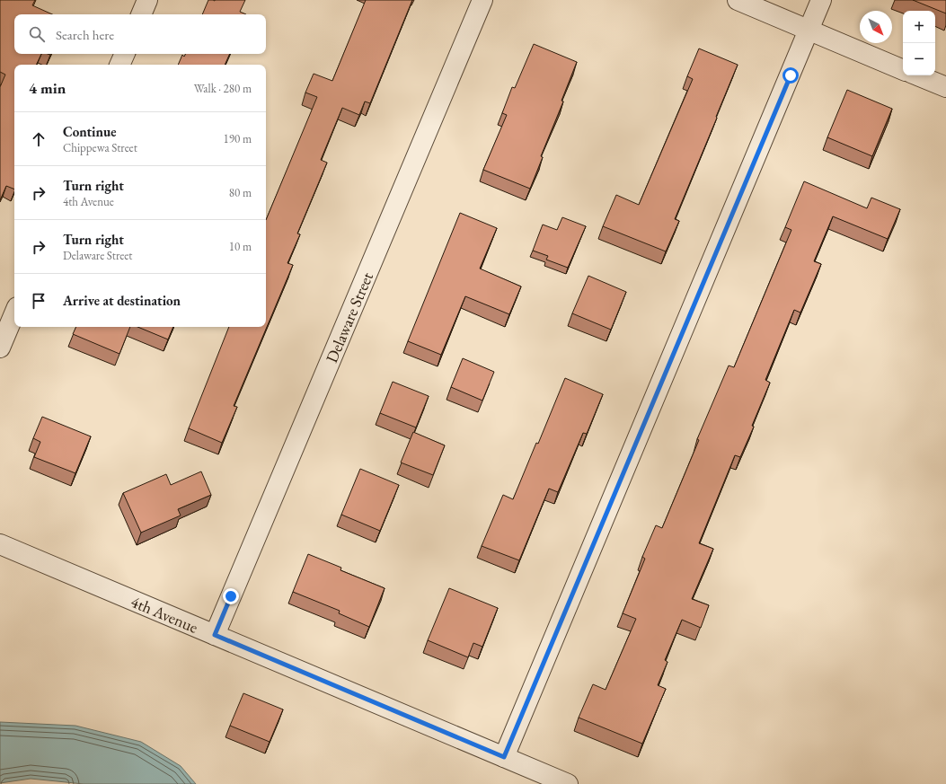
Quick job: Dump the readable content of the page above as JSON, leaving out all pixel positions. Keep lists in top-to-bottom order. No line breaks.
{"streets":{"street":["Delaware Street","4th Avenue"]},"crossings":[["Delaware Street","4th Avenue"]],"north":"bottom right","page":{"map_buttons":["+","−"],"search":"Search here","heading":["4 min","Walk · 280 m"],"list":[["Continue","Chippewa Street","190 m"],["Turn right","4th Avenue","80 m"],["Turn right","Delaware Street","10 m"],"Arrive at destination"]}}
